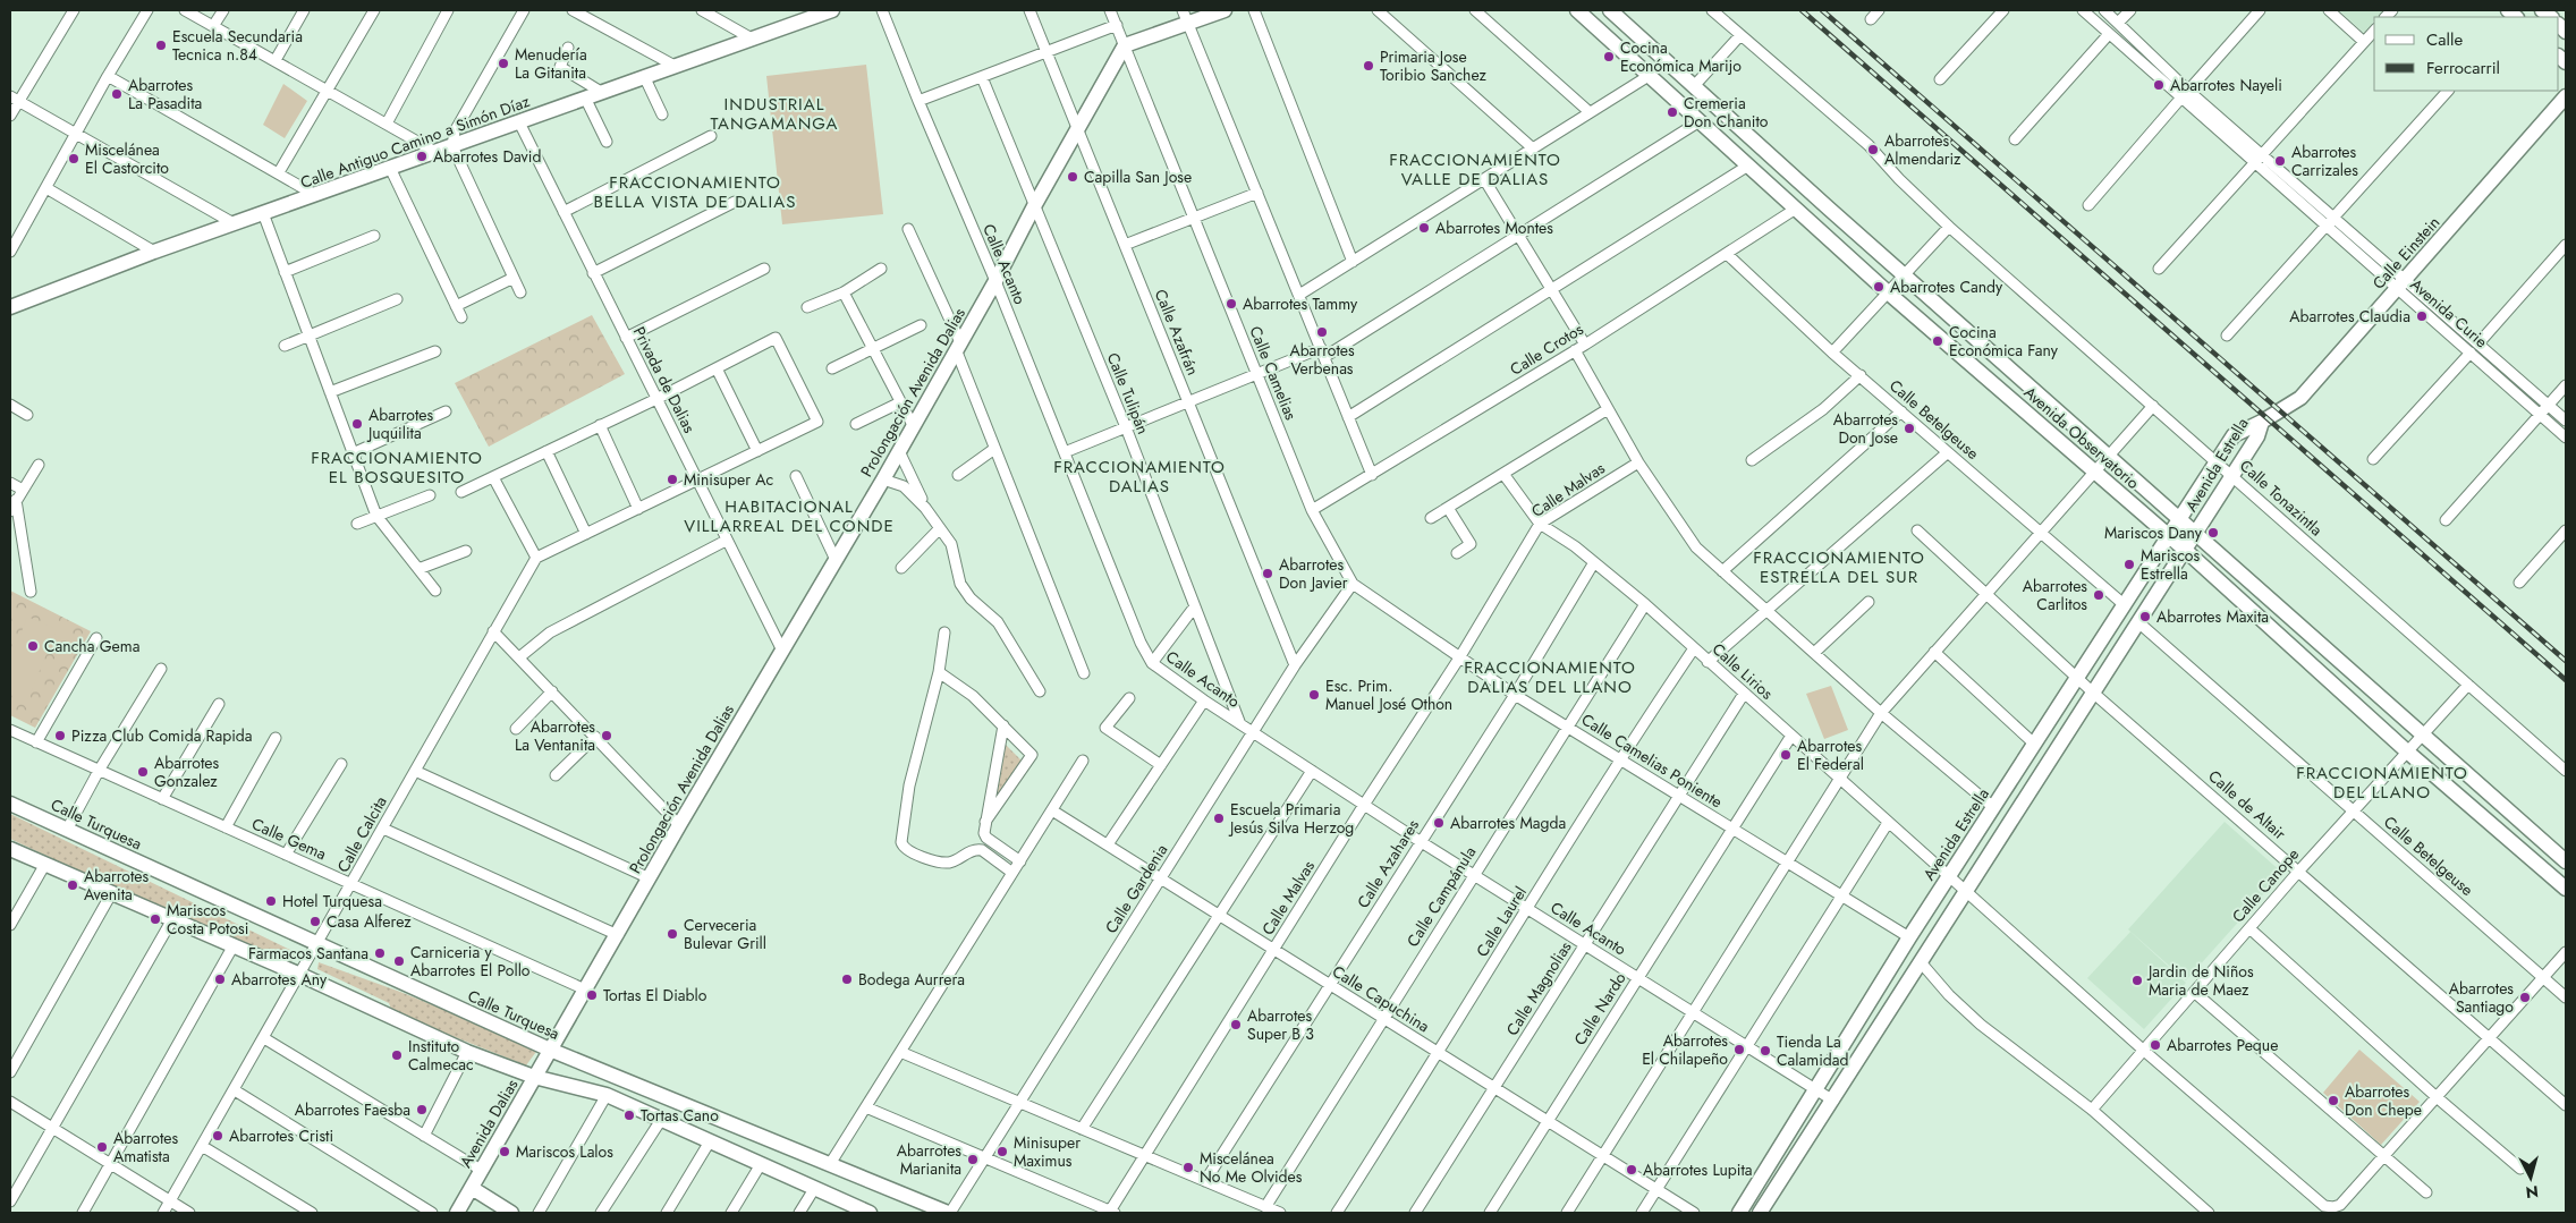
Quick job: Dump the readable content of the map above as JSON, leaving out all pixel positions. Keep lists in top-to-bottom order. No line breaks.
{"streets":{"street":["Calle Antiguo Camino a Simón Díaz","Calle Einstein","Calle Acanto","Avenida Curie","Calle Azafrán","Calle Crotos","Calle Camelias","Privada de Dalias","Prolongación Avenida Dalias","Calle Tulipán","Calle Betelgeuse","Avenida Observatorio","Avenida Estrella","Calle Malvas","Calle Tonazintla","Calle Lirios","Calle Camelias Poniente","Calle de Altair","Calle Turquesa","Calle Calcita","Calle Gema","Calle Azahares","Calle Canope","Calle Gardenia","Calle Campánula","Calle Laurel","Calle Magnolias","Calle Capuchina","Calle Nardo","Avenida Dalias"]},"crossings":[["Calle Antiguo Camino a Simón Díaz","Privada de Dalias"],["Calle Einstein","Avenida Curie"],["Calle Einstein","Avenida Estrella"],["Calle Acanto","Prolongación Avenida Dalias"],["Calle Acanto","Calle Tulipán"],["Calle Acanto","Avenida Estrella"],["Calle Acanto","Calle Malvas"],["Calle Acanto","Calle Azahares"],["Calle Acanto","Calle Gardenia"],["Calle Acanto","Calle Campánula"],["Calle Acanto","Calle Laurel"],["Calle Acanto","Calle Magnolias"],["Calle Acanto","Calle Nardo"],["Calle Azafrán","Prolongación Avenida Dalias"],["Calle Azafrán","Calle Gardenia"],["Calle Crotos","Calle Camelias"],["Calle Crotos","Calle Betelgeuse"],["Calle Crotos","Avenida Observatorio"],["Calle Camelias","Prolongación Avenida Dalias"],["Calle Camelias","Calle Camelias Poniente"],["Calle Camelias","Calle Gardenia"],["Privada de Dalias","Prolongación Avenida Dalias"],["Prolongación Avenida Dalias","Calle Tulipán"],["Prolongación Avenida Dalias","Calle Turquesa"],["Prolongación Avenida Dalias","Calle Gema"],["Prolongación Avenida Dalias","Avenida Dalias"],["Calle Betelgeuse","Avenida Estrella"],["Calle Betelgeuse","Calle Canope"],["Avenida Observatorio","Avenida Estrella"],["Avenida Observatorio","Calle Canope"],["Avenida Estrella","Calle Tonazintla"],["Avenida Estrella","Calle Lirios"],["Avenida Estrella","Calle Camelias Poniente"],["Avenida Estrella","Calle de Altair"],["Calle Malvas","Calle Lirios"],["Calle Malvas","Calle Camelias Poniente"],["Calle Malvas","Calle Capuchina"],["Calle Tonazintla","Calle Canope"],["Calle Lirios","Calle Azahares"],["Calle Lirios","Calle Canope"],["Calle Lirios","Calle Campánula"],["Calle Lirios","Calle Laurel"],["Calle Lirios","Calle Magnolias"],["Calle Lirios","Calle Nardo"],["Calle Camelias Poniente","Calle Azahares"],["Calle Camelias Poniente","Calle Gardenia"],["Calle Camelias Poniente","Calle Campánula"],["Calle Camelias Poniente","Calle Laurel"],["Calle Camelias Poniente","Calle Magnolias"],["Calle Camelias Poniente","Calle Nardo"],["Calle de Altair","Calle Canope"],["Calle Turquesa","Calle Calcita"],["Calle Turquesa","Calle Gardenia"],["Calle Turquesa","Avenida Dalias"],["Calle Calcita","Calle Gema"],["Calle Azahares","Calle Capuchina"],["Calle Gardenia","Calle Capuchina"],["Calle Campánula","Calle Capuchina"],["Calle Laurel","Calle Capuchina"],["Calle Magnolias","Calle Capuchina"],["Calle Capuchina","Calle Nardo"]],"districts":["INDUSTRIAL TANGAMANGA","FRACCIONAMIENTO VALLE DE DALIAS","FRACCIONAMIENTO BELLA VISTA DE DALIAS","FRACCIONAMIENTO EL BOSQUESITO","FRACCIONAMIENTO DALIAS","HABITACIONAL VILLARREAL DEL CONDE","FRACCIONAMIENTO ESTRELLA DEL SUR","FRACCIONAMIENTO DALIAS DEL LLANO","FRACCIONAMIENTO DEL LLANO"],"places":["Escuela Secundaria Tecnica n.84","Cocina Económica Marijo","Menudería La Gitanita","Primaria Jose Toribio Sanchez","Abarrotes Nayeli","Abarrotes La Pasadita","Cremeria Don Chanito","Abarrotes Almendariz","Abarrotes David","Miscelánea El Castorcito","Abarrotes Carrizales","Capilla San Jose","Abarrotes Montes","Abarrotes Candy","Abarrotes Tammy","Abarrotes Claudia","Abarrotes Verbenas","Cocina Económica Fany","Abarrotes Juquilita","Abarrotes Don Jose","Minisuper Ac","Mariscos Dany","Mariscos Estrella","Abarrotes Don Javier","Abarrotes Carlitos","Abarrotes Maxita","Cancha Gema","Esc. Prim. Manuel José Othon","Pizza Club Comida Rapida","Abarrotes La Ventanita","Abarrotes El Federal","Abarrotes Gonzalez","Escuela Primaria Jesús Silva Herzog","Abarrotes Magda","Abarrotes Avenita","Hotel Turquesa","Mariscos Costa Potosi","Casa Alferez","Cerveceria Bulevar Grill","Farmacos Santana","Carniceria y Abarrotes El Pollo","Abarrotes Any","Bodega Aurrera","Jardin de Niños Maria de Maez","Tortas El Diablo","Abarrotes Santiago","Abarrotes Super B 3","Abarrotes Peque","Abarrotes El Chilapeño","Tienda La Calamidad","Instituto Calmecac","Abarrotes Don Chepe","Abarrotes Faesba","Tortas Cano","Abarrotes Cristi","Abarrotes Amatista","Mariscos Lalos","Minisuper Maximus","Abarrotes Marianita","Miscelánea No Me Olvides","Abarrotes Lupita"],"legend":["Calle","Ferrocarril"],"north":"bottom"}
